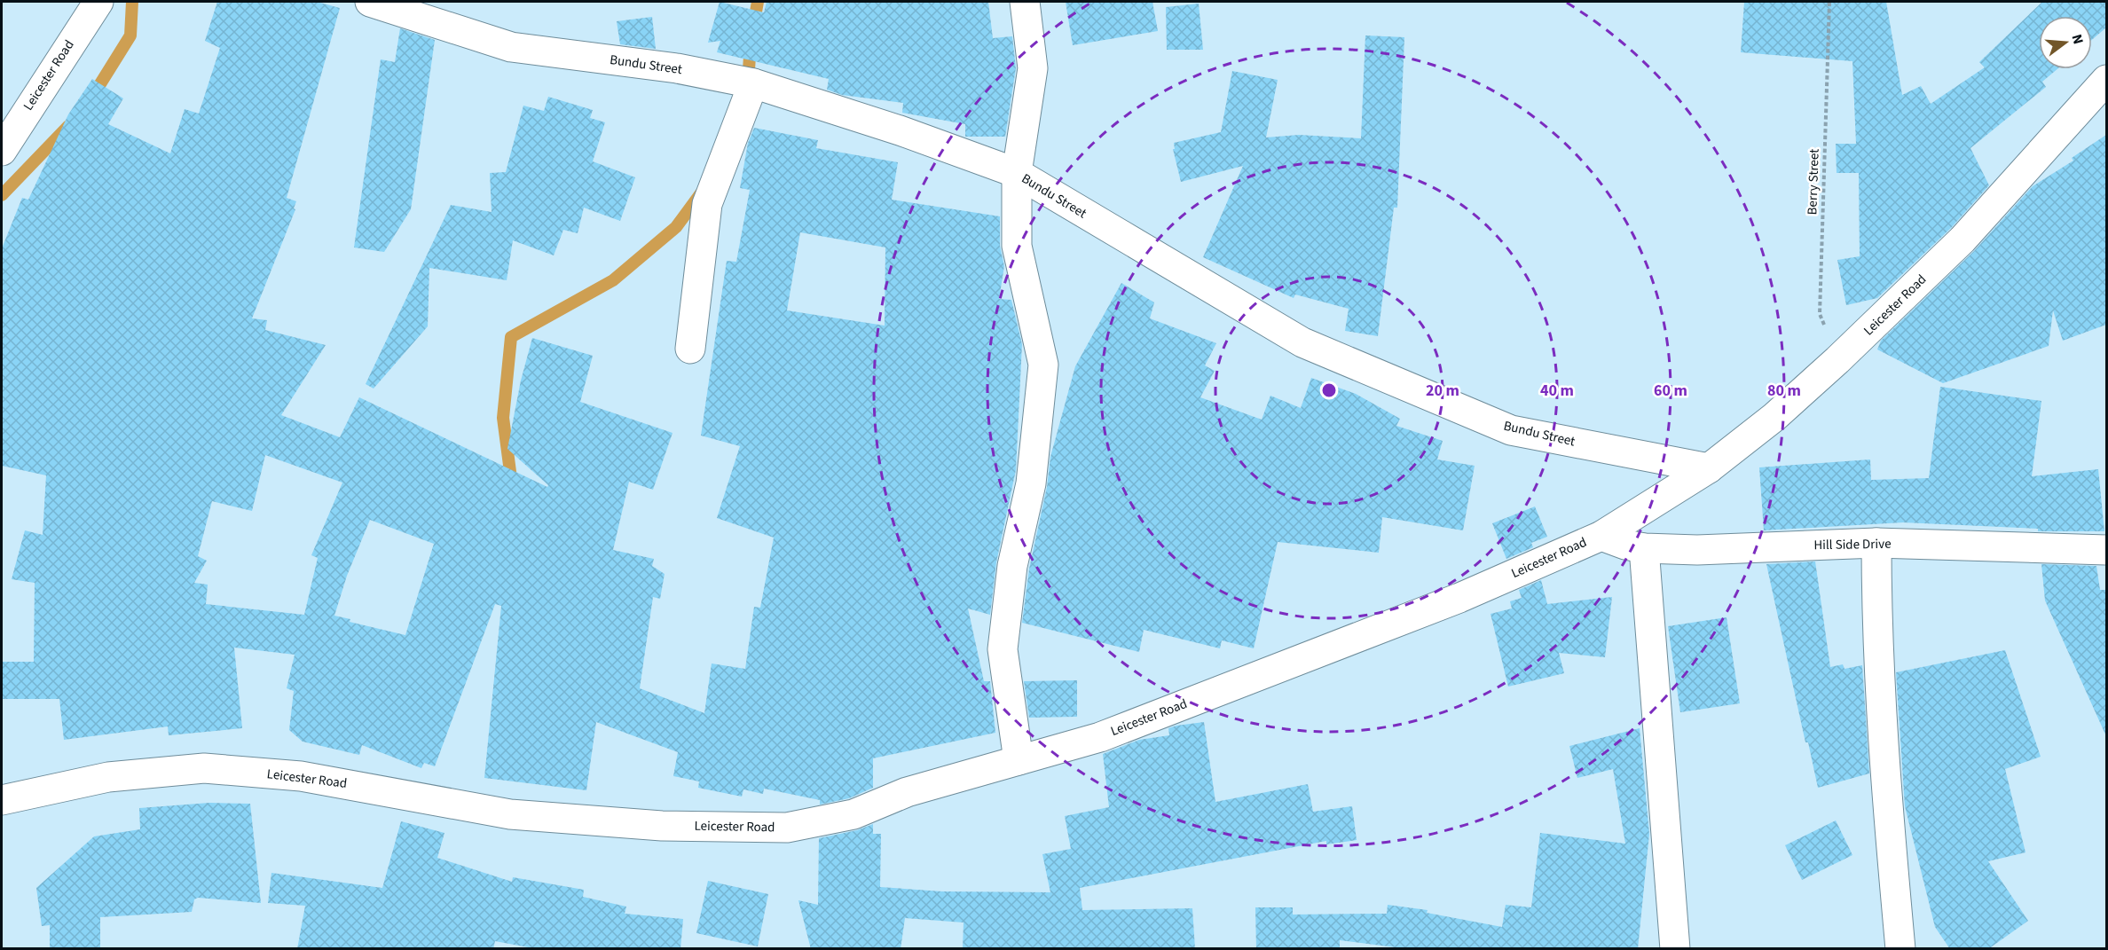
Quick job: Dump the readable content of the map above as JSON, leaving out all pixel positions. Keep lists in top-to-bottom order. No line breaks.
{"streets":{"street":["Bundu Street","Leicester Road","Hill Side Drive"],"path":["Berry Street"]},"crossings":[["Bundu Street","Leicester Road"],["Leicester Road","Berry Street"],["Leicester Road","Hill Side Drive"]],"north":"right","rings":["20 m","40 m","60 m","80 m"]}
